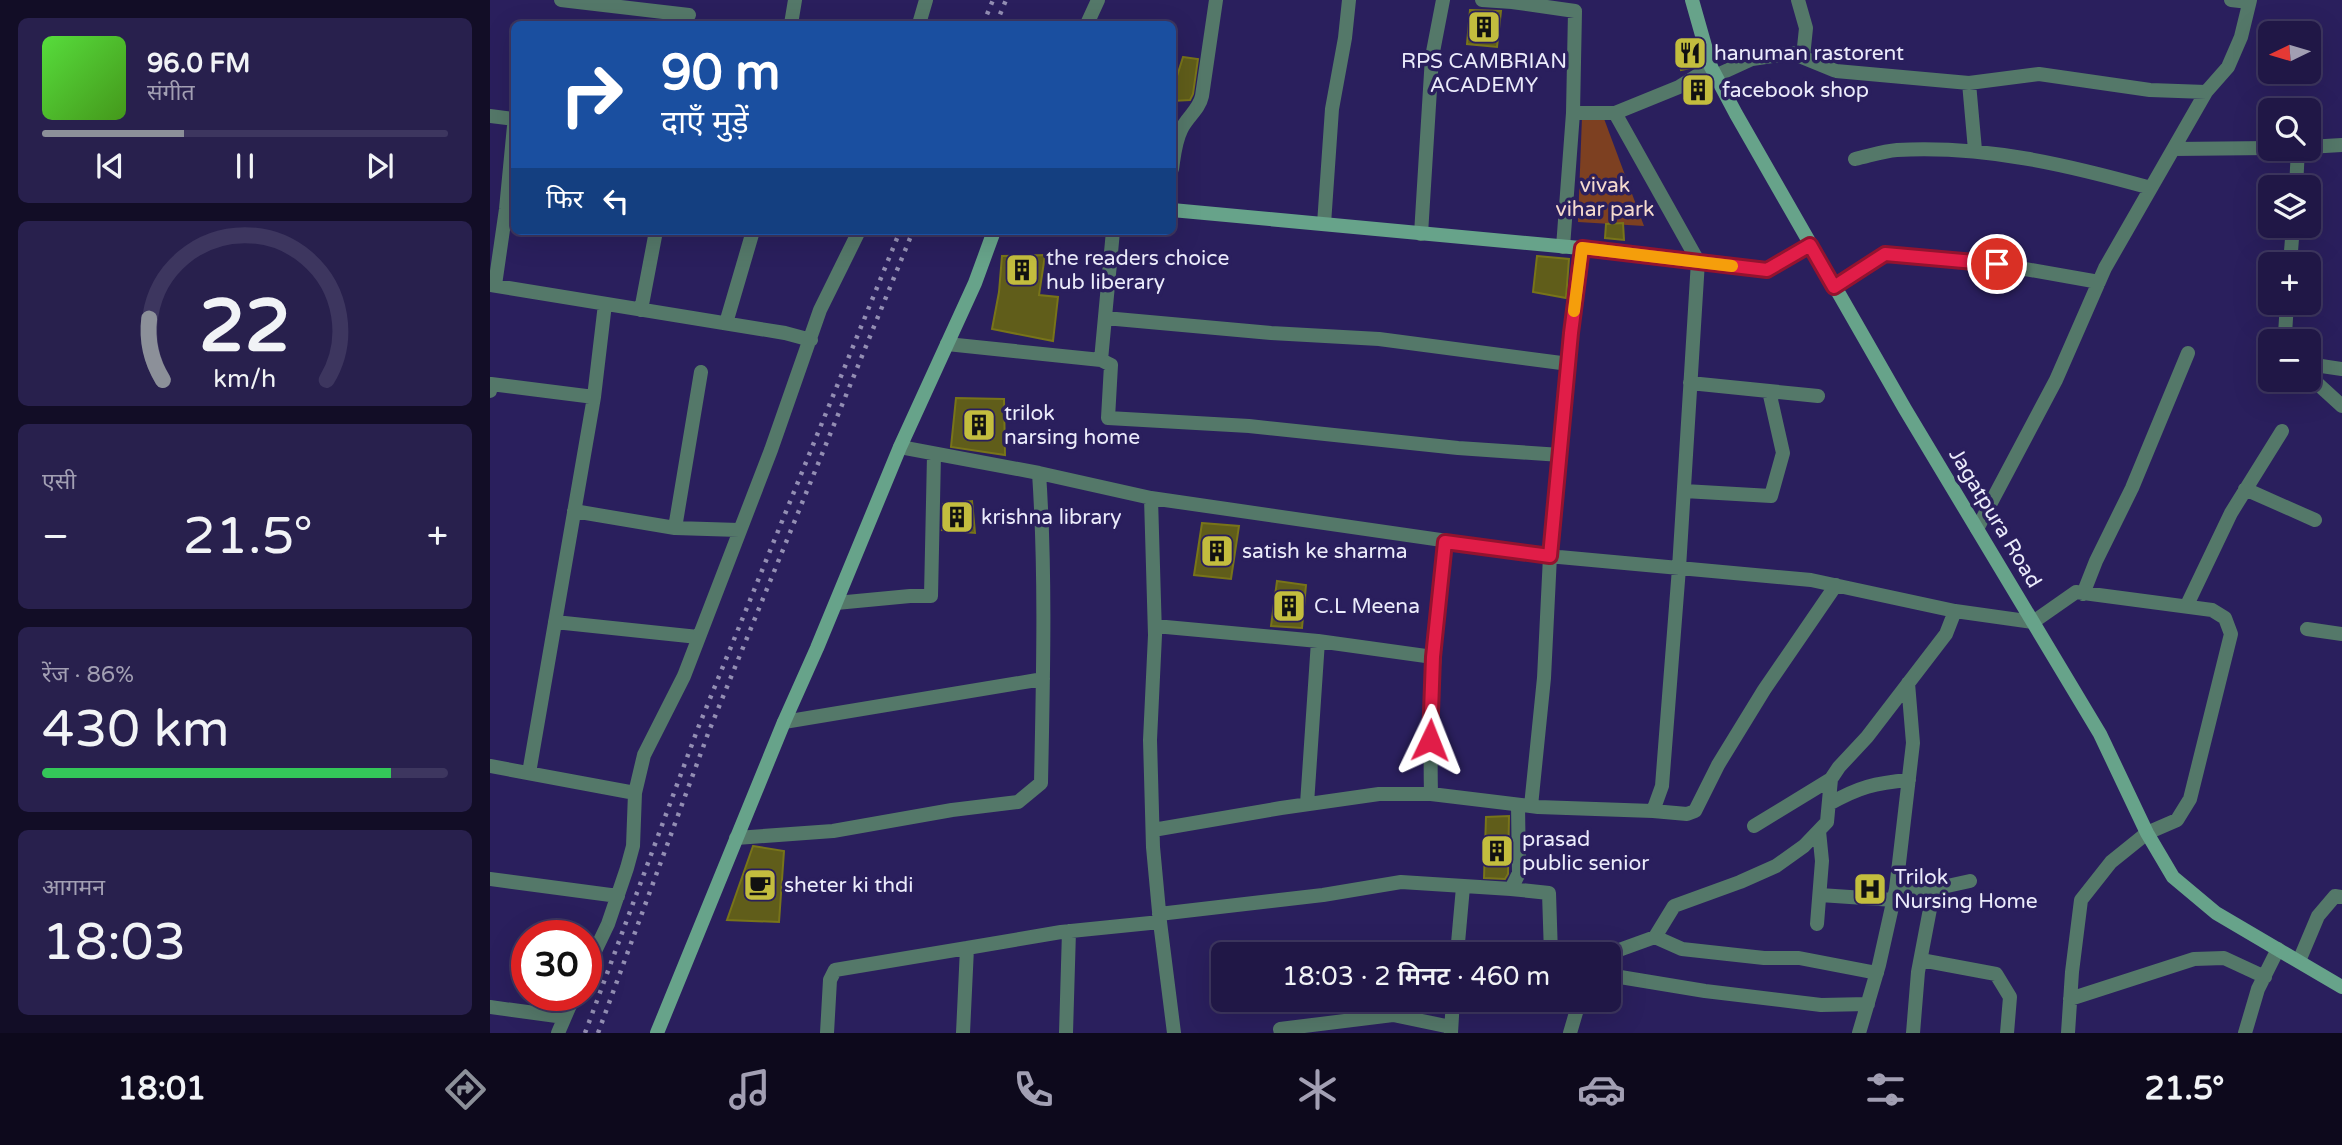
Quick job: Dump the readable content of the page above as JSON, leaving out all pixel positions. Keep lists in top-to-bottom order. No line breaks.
{"streets":{"street":["Jagatpura Road"]},"parks":["vivak vihar park"],"places":{"building":["RPS CAMBRIAN ACADEMY","facebook shop","the readers choice hub liberary","trilok narsing home","krishna library","satish ke sharma","C.L Meena","prasad public senior"],"restaurant":["hanuman rastorent"],"cafe":["sheter ki thdi"],"hospital":["Trilok Nursing Home"]},"north":"left","page":{"map_buttons":["+","−"],"turn":["90 m","दाएँ मुड़ें"],"song":["96.0 FM","संगीत"],"then":"फिर","tile":["एसी",["रेंज · 86%","430 km"],["आगमन","18:03"]],"heat":["−","21.5°","+"],"limit":"30","trip":"18:03 · 2 मिनट · 460 m","tabs":["18:01","21.5°"],"gauge":["22","km/h"]}}
